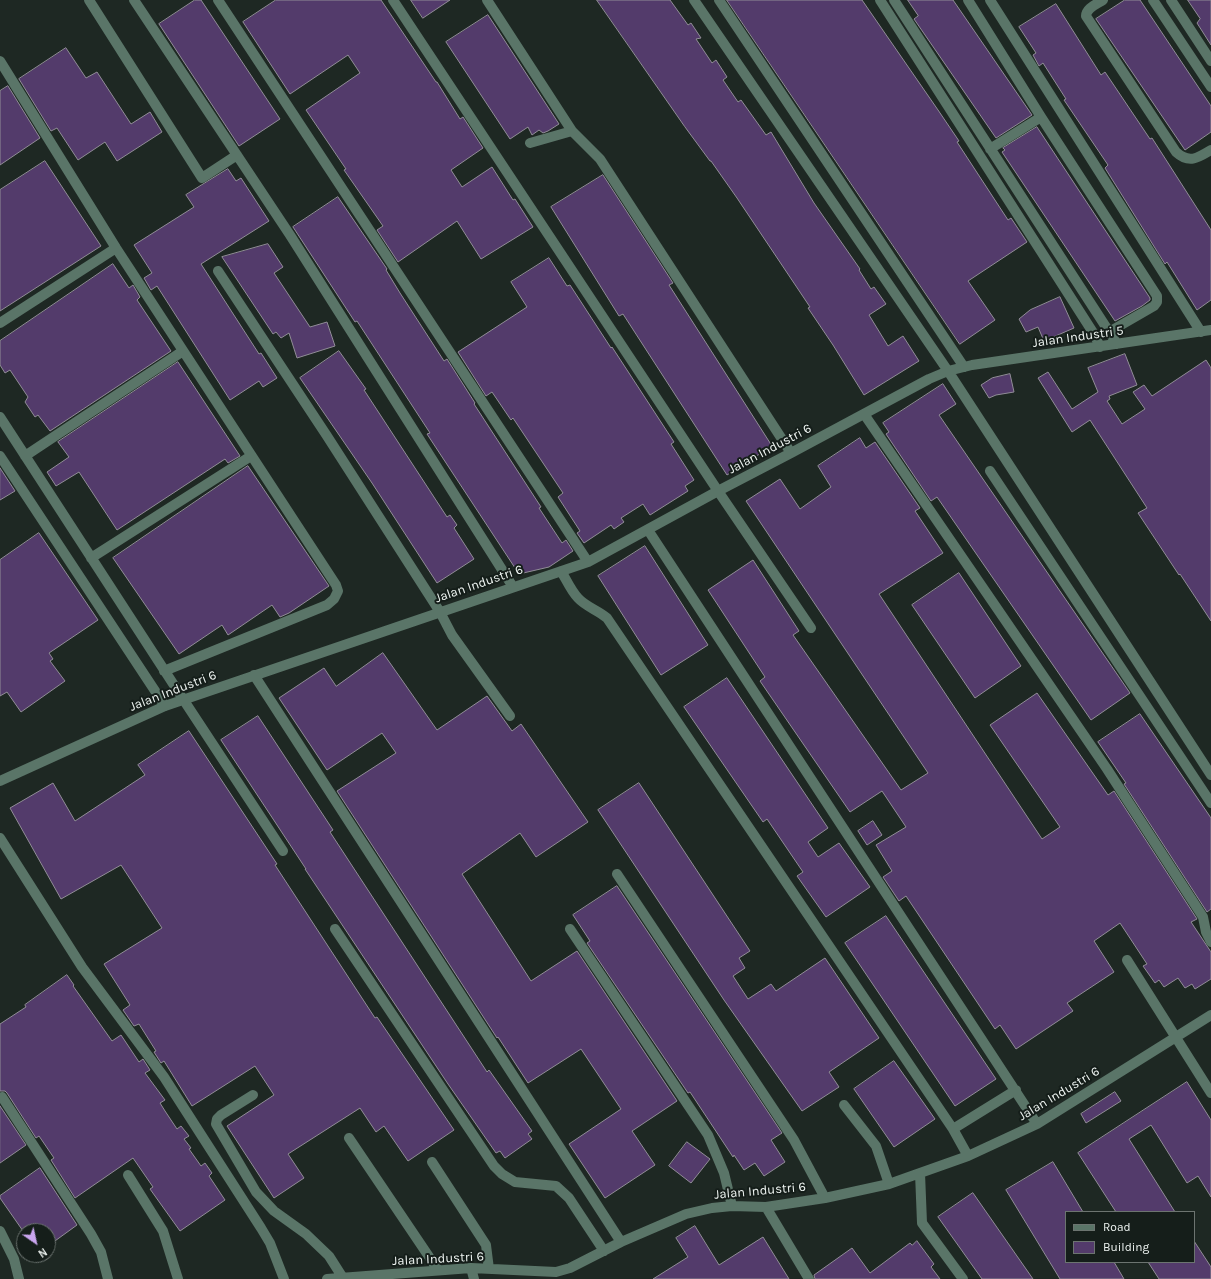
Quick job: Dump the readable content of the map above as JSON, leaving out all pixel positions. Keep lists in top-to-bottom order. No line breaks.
{"streets":{"street":["Jalan Industri 5","Jalan Industri 6"]},"crossings":[["Jalan Industri 5","Jalan Industri 6"]],"legend":["Road","Building"],"north":"bottom right"}
